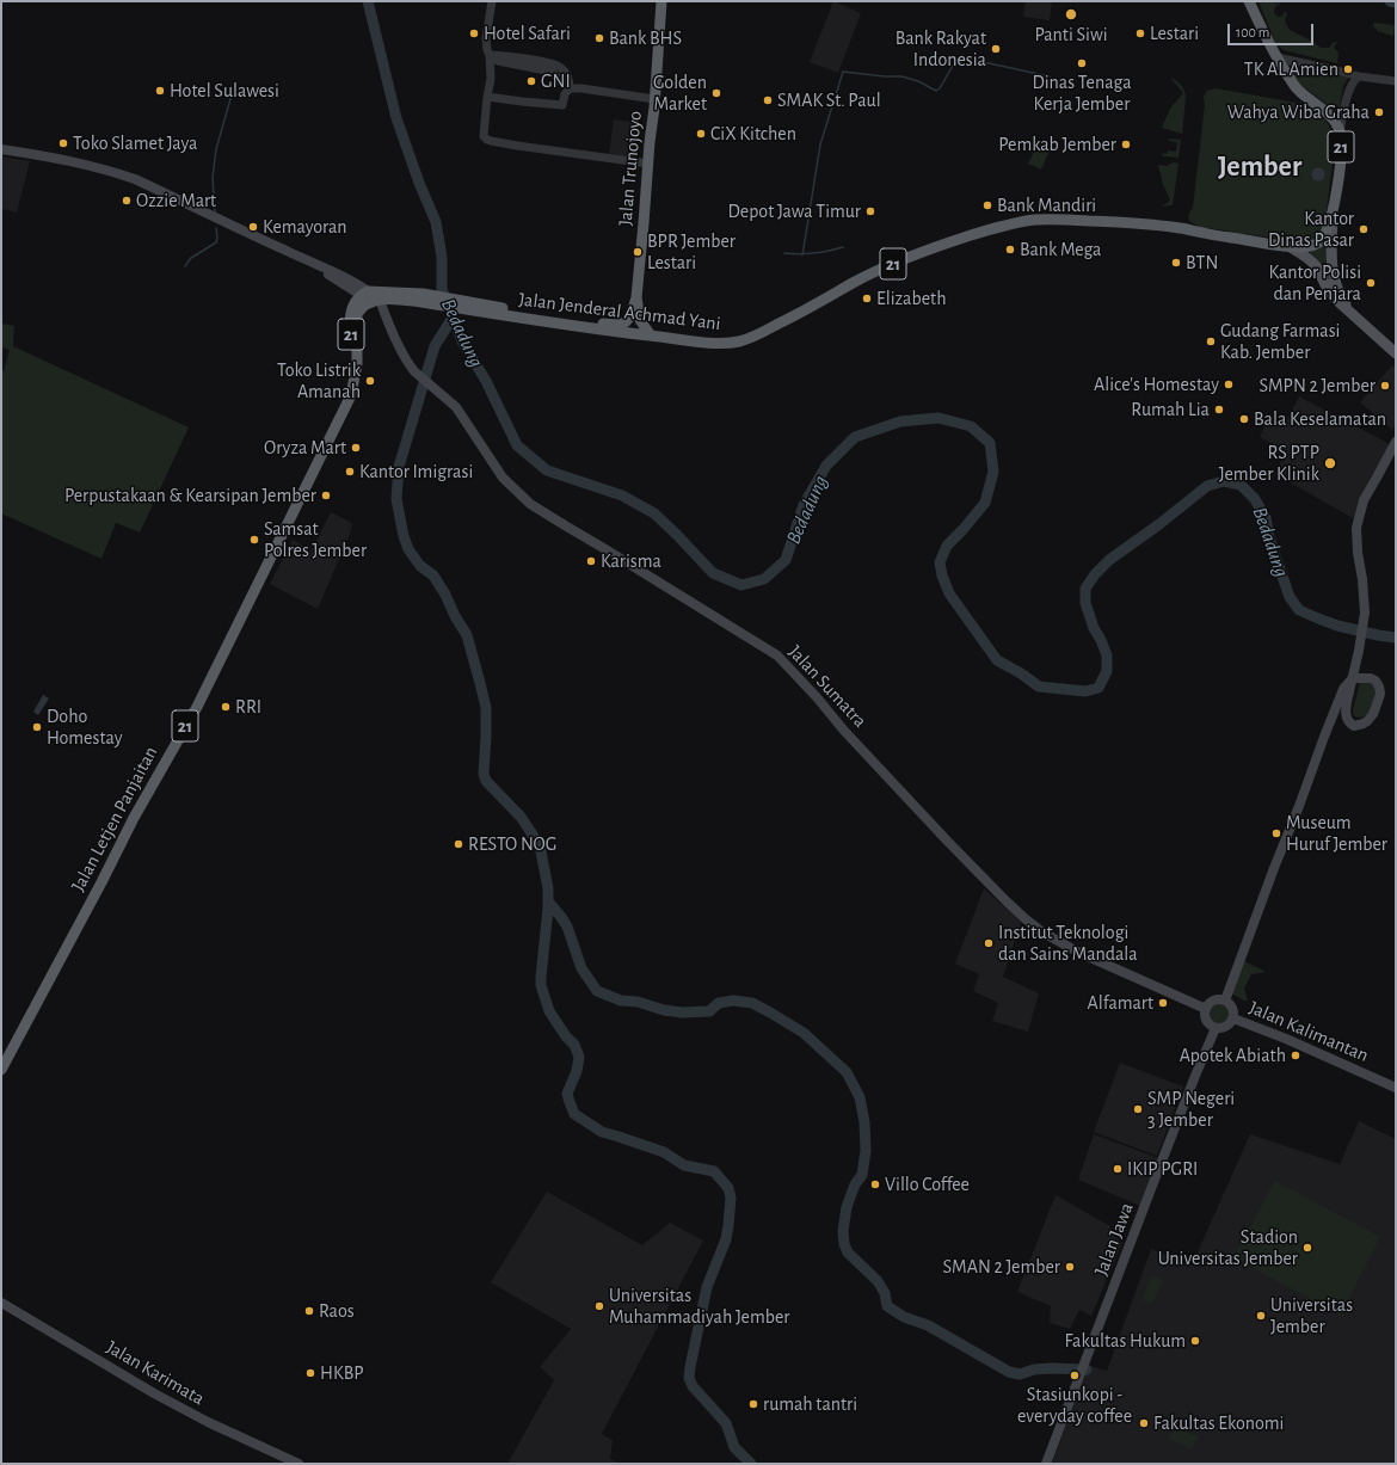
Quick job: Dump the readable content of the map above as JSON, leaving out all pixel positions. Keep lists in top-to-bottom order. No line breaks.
{"streets":{"highway":["21","Jalan Trunojoyo","Jalan Jenderal Achmad Yani","Jalan Letjen Panjaitan"],"main road":["Jalan Sumatra","Jalan Kalimantan","Jalan Jawa","Jalan Karimata"]},"crossings":[["21","Jalan Jenderal Achmad Yani"],["21","Jalan Sumatra"],["21","Jalan Letjen Panjaitan"],["Jalan Trunojoyo","Jalan Jenderal Achmad Yani"],["Jalan Jenderal Achmad Yani","Jalan Sumatra"],["Jalan Sumatra","Jalan Kalimantan"],["Jalan Sumatra","Jalan Jawa"],["Jalan Kalimantan","Jalan Jawa"]],"districts":["Jember"],"water":["Bedadung"],"places":["Panti Siwi","Hotel Safari","Lestari","Bank BHS","Bank Rakyat Indonesia","Dinas Tenaga Kerja Jember","TK AL Amien","GNI","Hotel Sulawesi","Golden Market","SMAK St. Paul","Wahya Wiba Graha","CiX Kitchen","Toko Slamet Jaya","Pemkab Jember","Ozzie Mart","Bank Mandiri","Depot Jawa Timur","Kemayoran","Kantor Dinas Pasar","Bank Mega","BPR Jember Lestari","BTN","Kantor Polisi dan Penjara","Elizabeth","Gudang Farmasi Kab. Jember","Toko Listrik Amanah","Alice's Homestay","SMPN 2 Jember","Rumah Lia","Bala Keselamatan","Oryza Mart","RS PTP Jember Klinik","Kantor Imigrasi","Perpustakaan & Kearsipan Jember","Samsat Polres Jember","Karisma","RRI","Doho Homestay","Museum Huruf Jember","RESTO NOG","Institut Teknologi dan Sains Mandala","Alfamart","Apotek Abiath","SMP Negeri 3 Jember","IKIP PGRI","Villo Coffee","Stadion Universitas Jember","SMAN 2 Jember","Universitas Muhammadiyah Jember","Raos","Universitas Jember","Fakultas Hukum","HKBP","Stasiunkopi - everyday coffee","rumah tantri","Fakultas Ekonomi"],"scale_bar":"100 m"}
